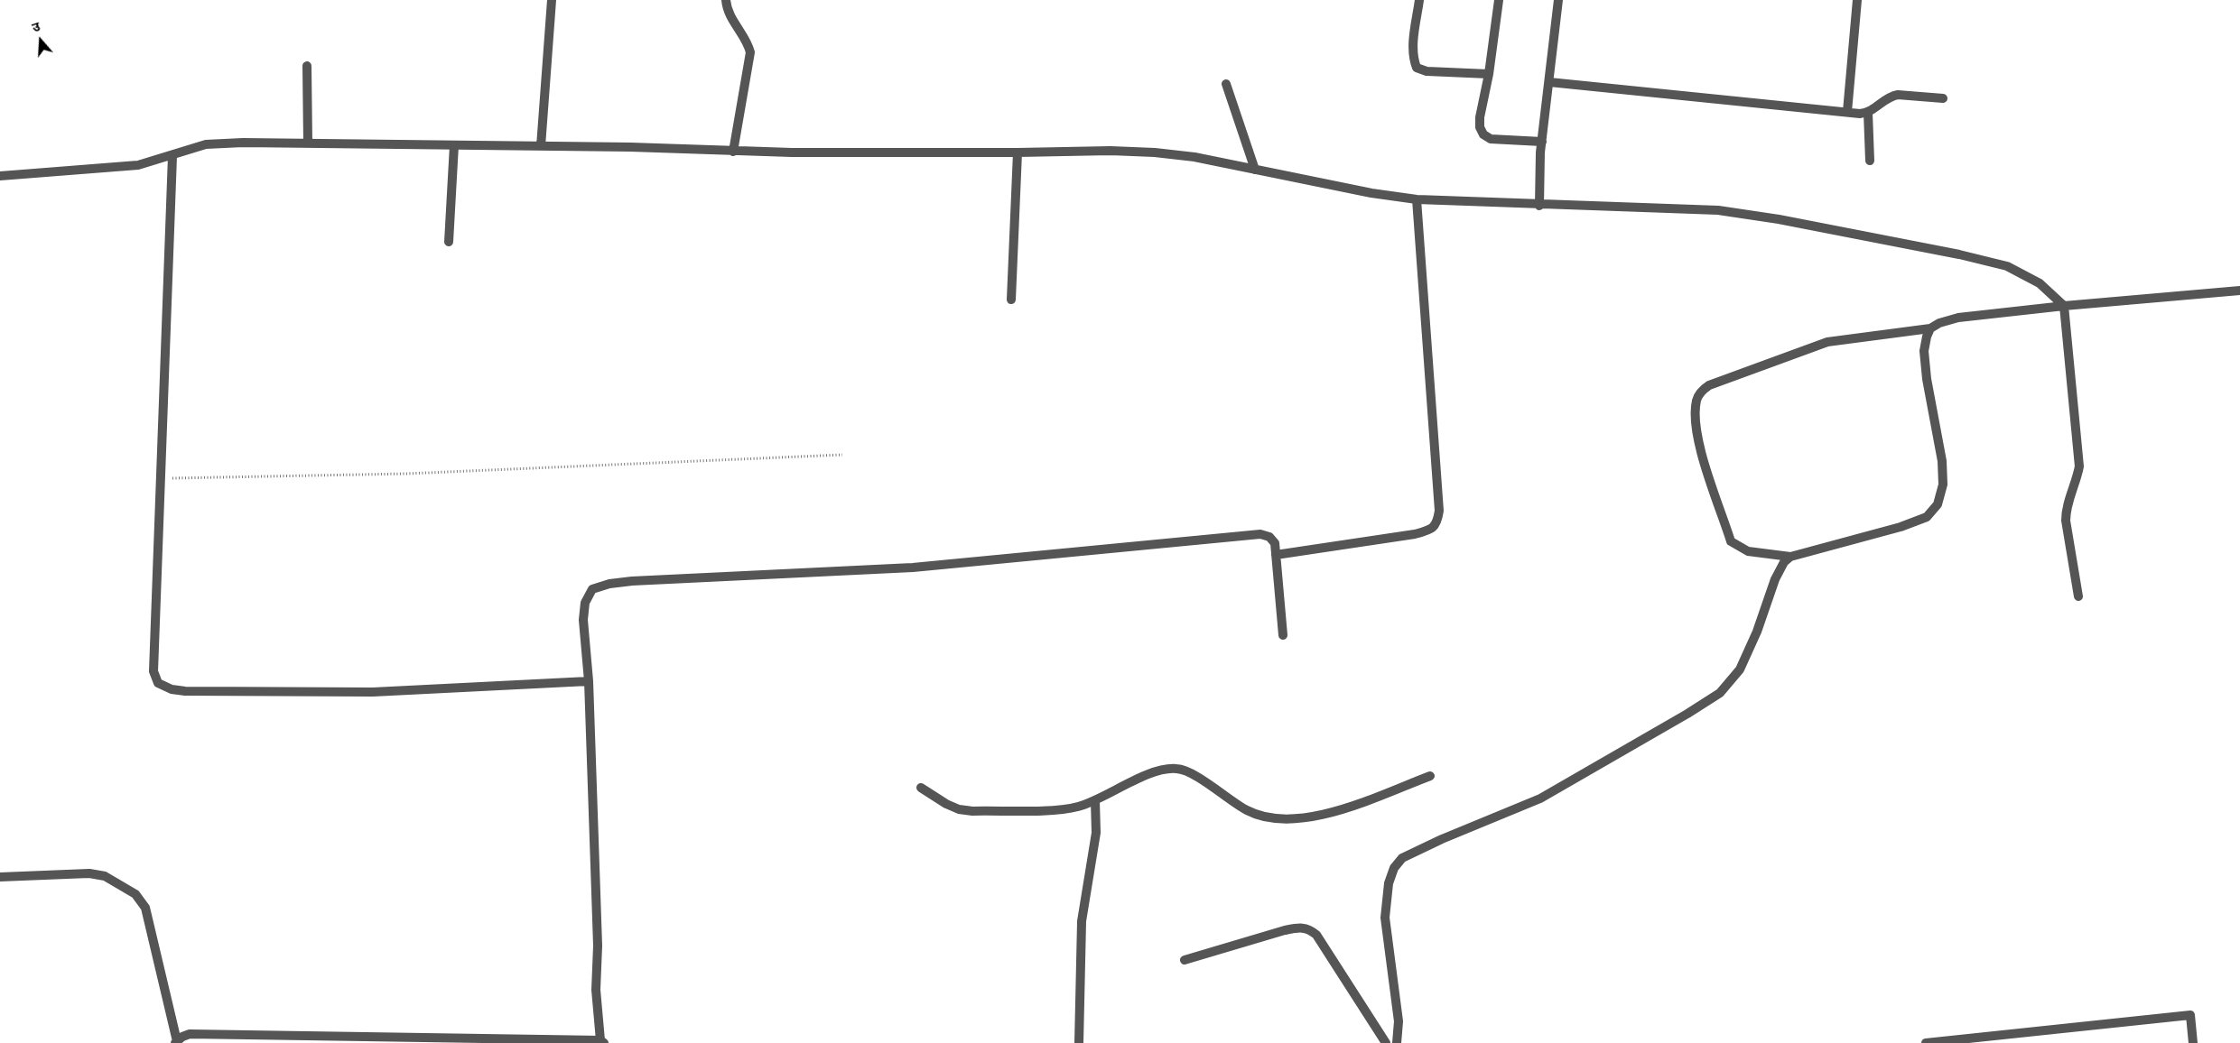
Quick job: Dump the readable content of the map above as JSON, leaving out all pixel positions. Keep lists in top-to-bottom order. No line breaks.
{"north":"top"}
